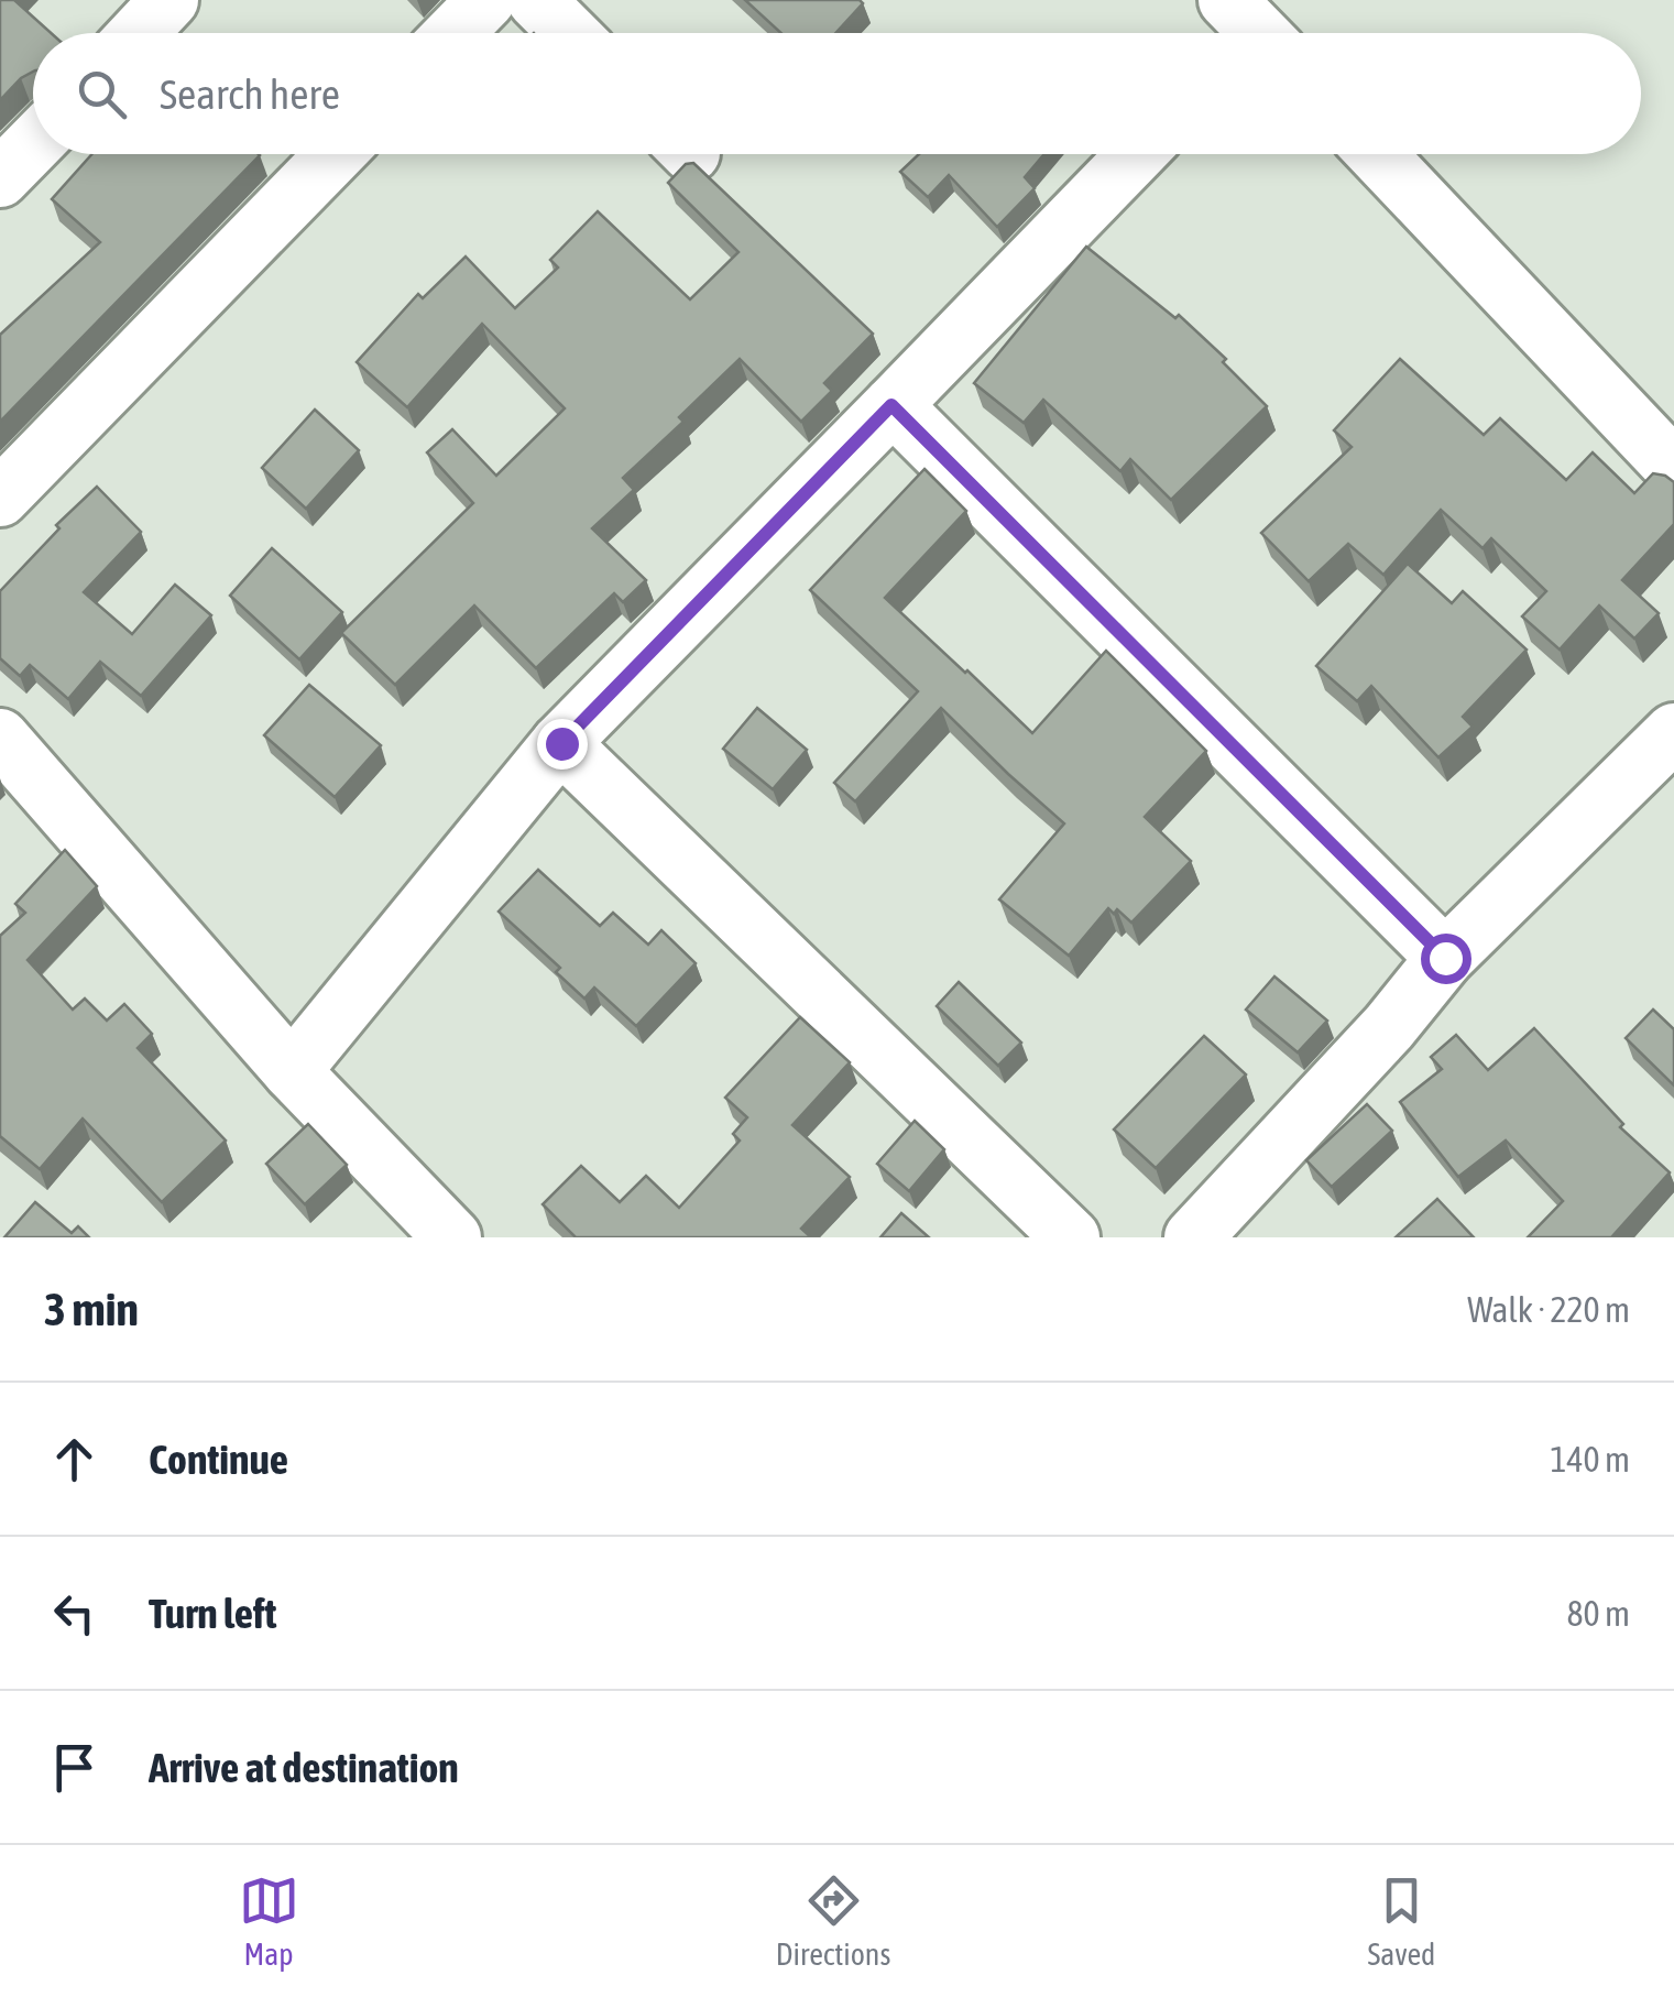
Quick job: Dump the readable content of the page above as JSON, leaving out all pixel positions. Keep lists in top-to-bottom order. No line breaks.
{"page":{"search":"Search here","heading":["3 min","Walk · 220 m"],"list":[["Continue","140 m"],["Turn left","80 m"],"Arrive at destination"],"nav":["Map","Directions","Saved"]}}
